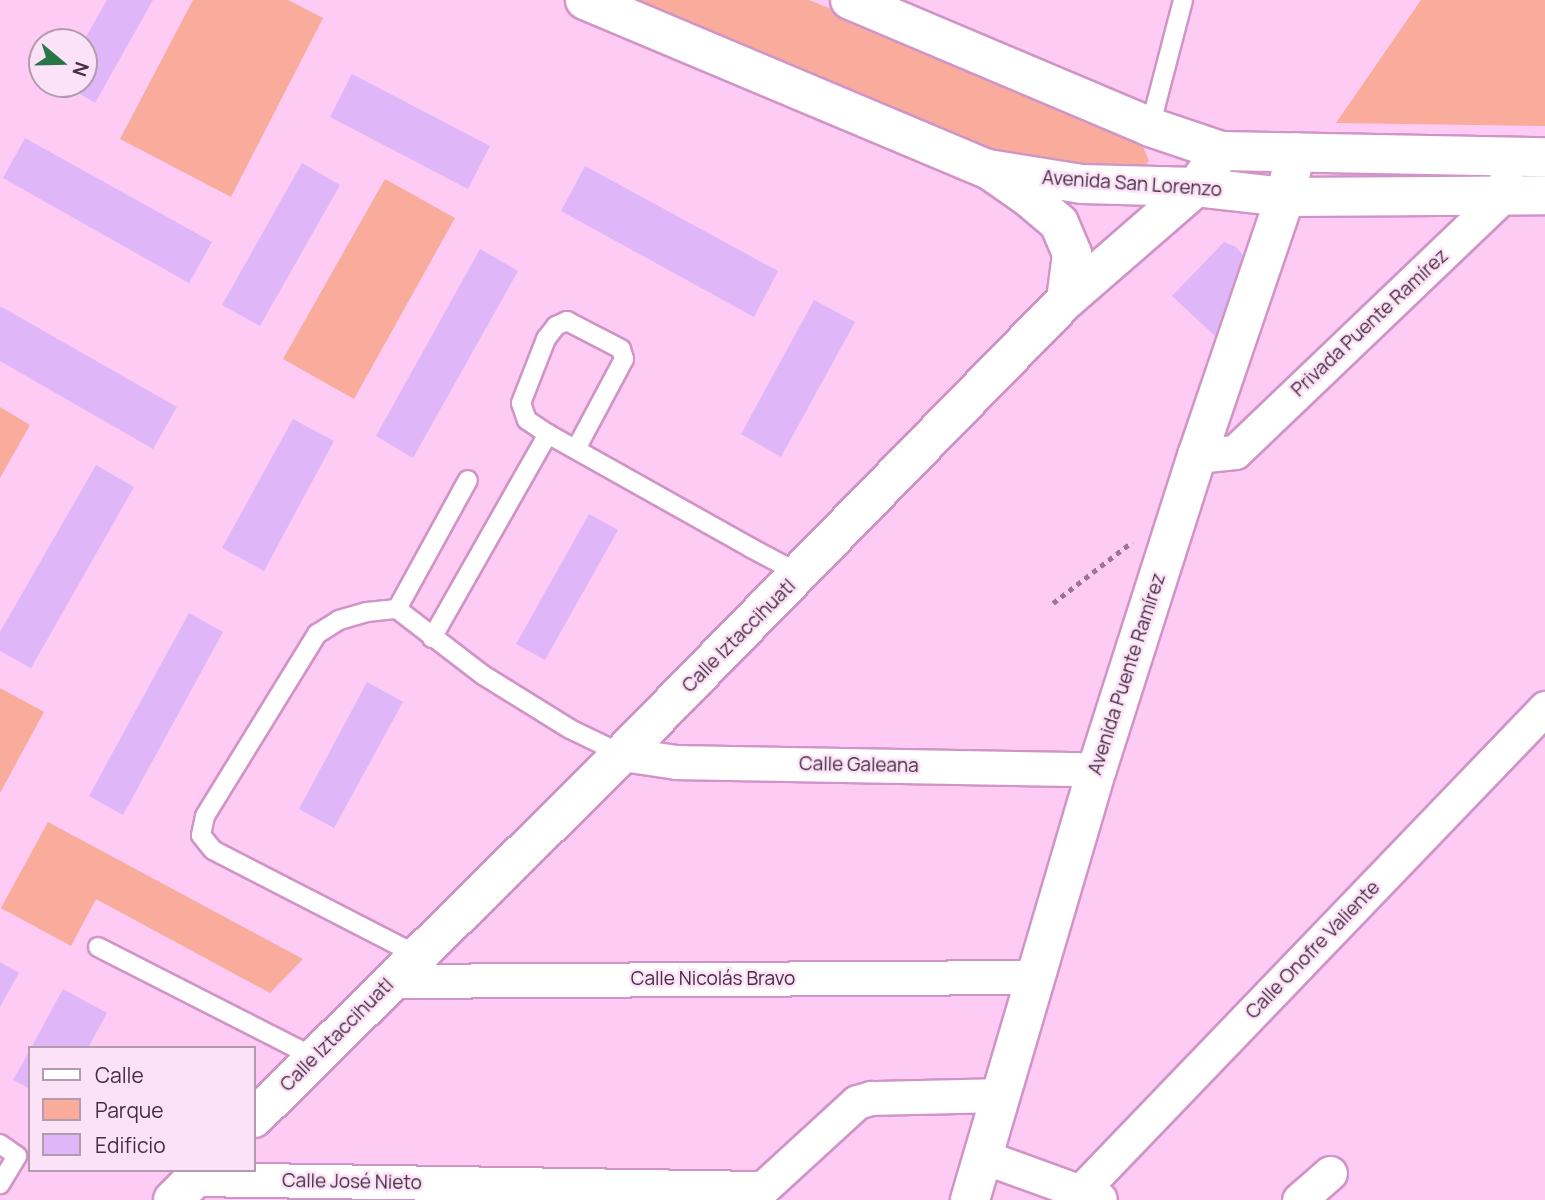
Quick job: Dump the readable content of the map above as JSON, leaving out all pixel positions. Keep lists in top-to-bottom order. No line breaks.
{"streets":{"street":["Avenida San Lorenzo","Privada Puente Ramírez","Calle Iztaccihuatl","Avenida Puente Ramírez","Calle Galeana","Calle Onofre Valiente","Calle Nicolás Bravo","Calle José Nieto"]},"crossings":[["Avenida San Lorenzo","Privada Puente Ramírez"],["Avenida San Lorenzo","Calle Iztaccihuatl"],["Avenida San Lorenzo","Avenida Puente Ramírez"],["Privada Puente Ramírez","Avenida Puente Ramírez"],["Calle Iztaccihuatl","Calle Galeana"],["Calle Iztaccihuatl","Calle Nicolás Bravo"],["Avenida Puente Ramírez","Calle Galeana"],["Avenida Puente Ramírez","Calle Nicolás Bravo"]],"legend":["Calle","Parque","Edificio"],"north":"right"}
